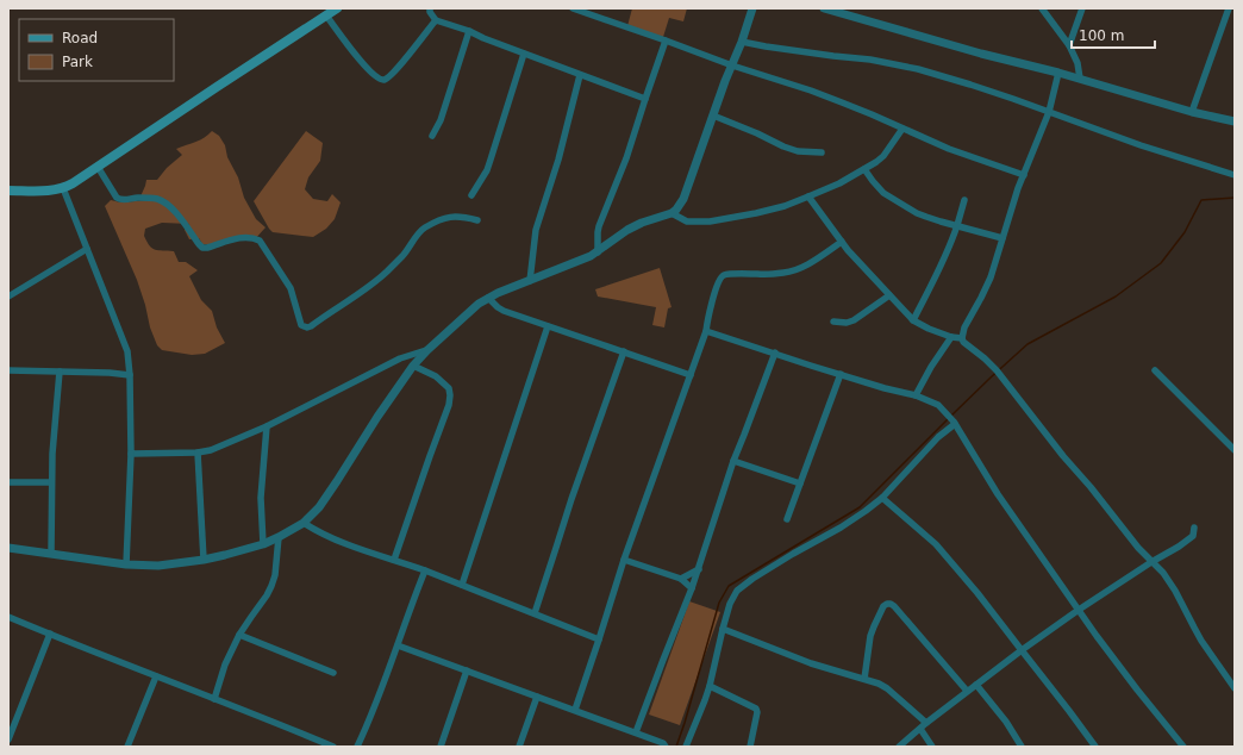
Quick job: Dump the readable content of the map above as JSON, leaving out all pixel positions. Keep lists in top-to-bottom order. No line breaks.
{"legend":["Road","Park"],"scale_bar":"100 m"}
